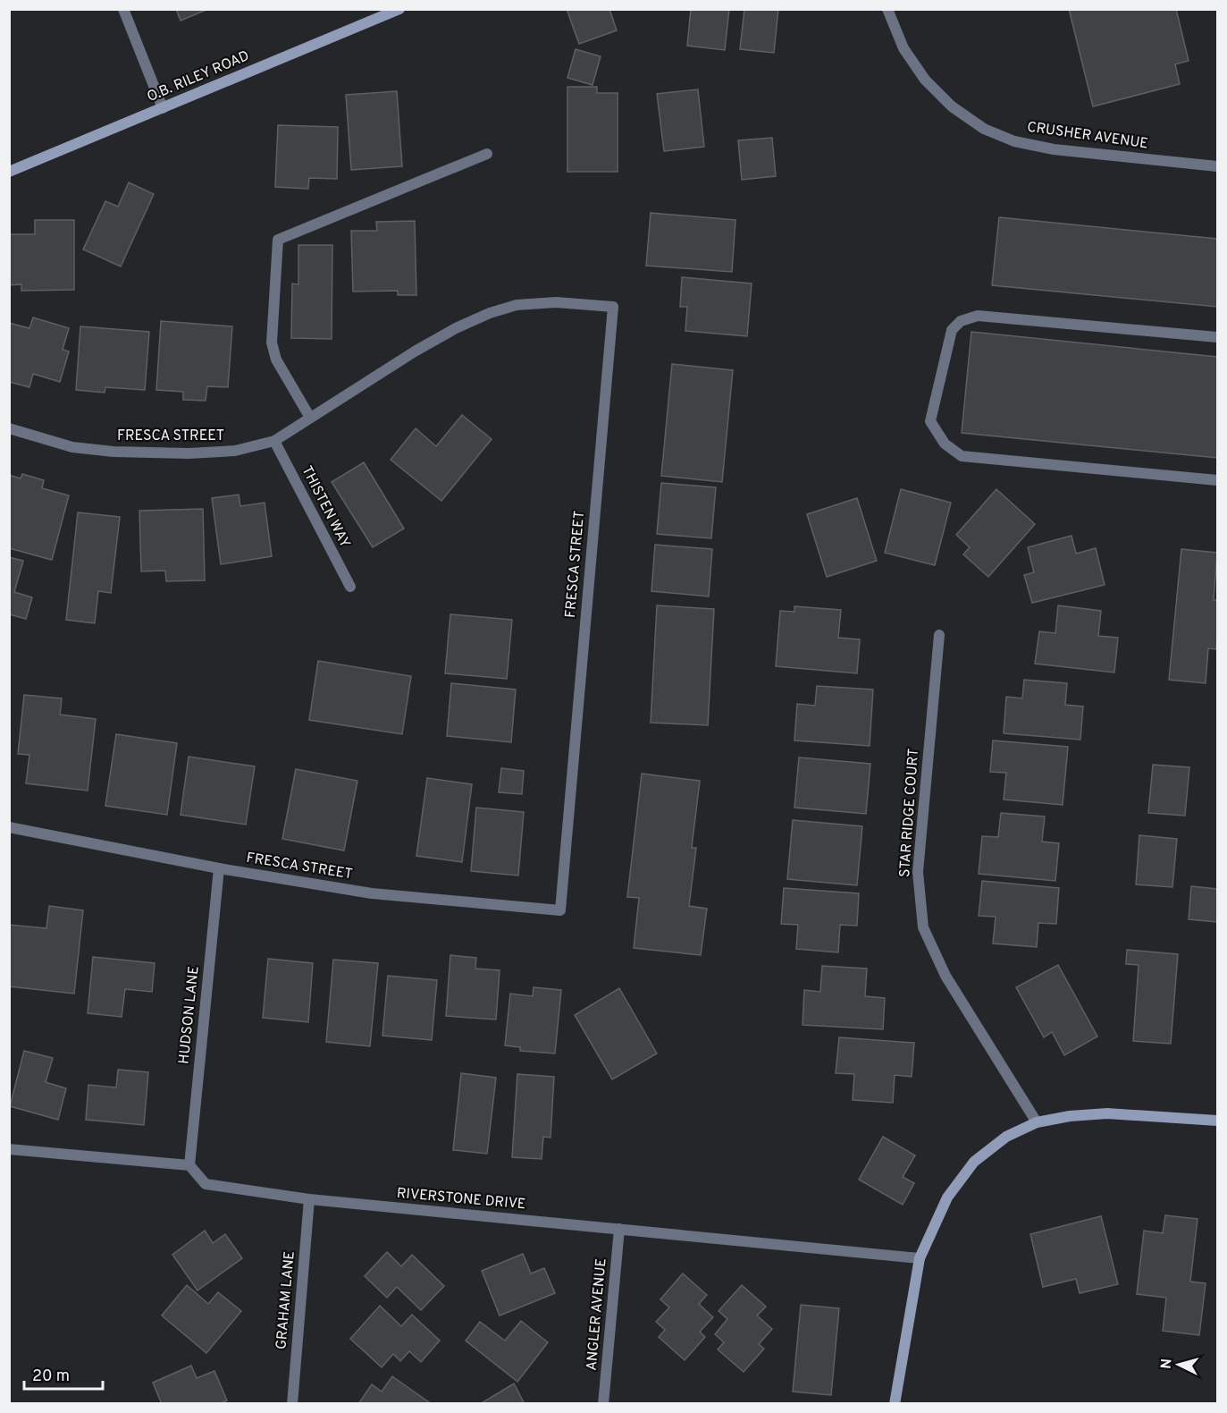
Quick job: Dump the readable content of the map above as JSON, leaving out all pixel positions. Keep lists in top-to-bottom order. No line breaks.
{"streets":{"street":["O.B. RILEY ROAD","CRUSHER AVENUE","FRESCA STREET","THISTEN WAY","STAR RIDGE COURT","HUDSON LANE","RIVERSTONE DRIVE","GRAHAM LANE","ANGLER AVENUE"]},"crossings":[["FRESCA STREET","THISTEN WAY"],["FRESCA STREET","HUDSON LANE"],["HUDSON LANE","RIVERSTONE DRIVE"],["RIVERSTONE DRIVE","GRAHAM LANE"],["RIVERSTONE DRIVE","ANGLER AVENUE"]],"scale_bar":"20 m","north":"left"}
